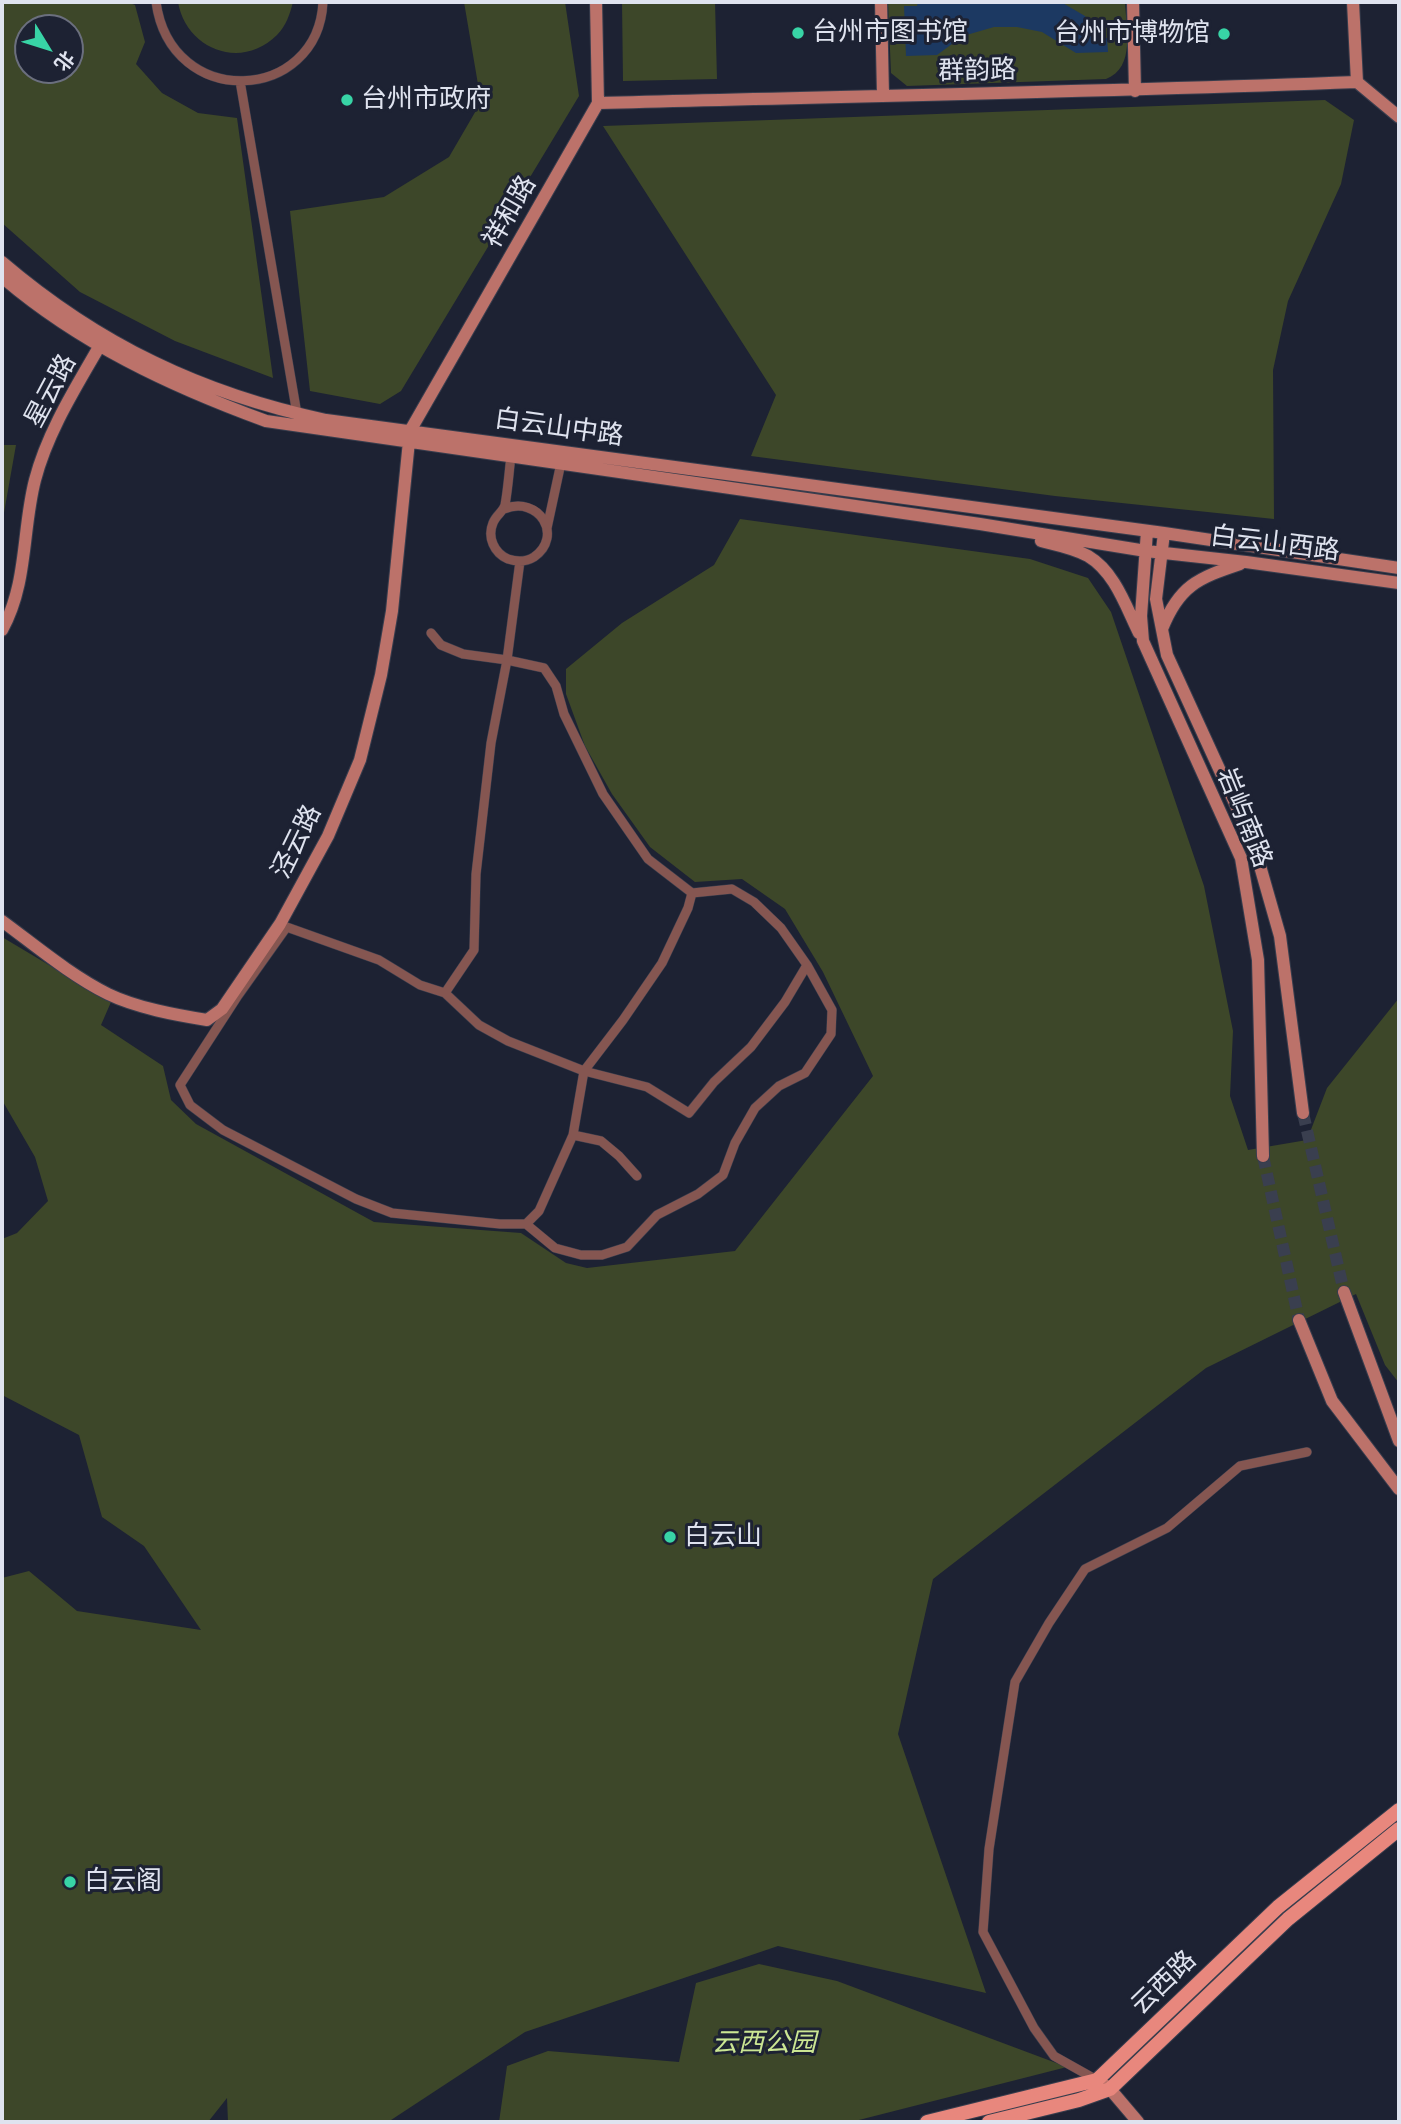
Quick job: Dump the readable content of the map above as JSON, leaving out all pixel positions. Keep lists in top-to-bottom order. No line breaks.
{"streets":{"main road":["群韵路","祥和路","星云路","白云山中路","白云山西路","岩屿南路","泾云路","云西路"]},"crossings":[["群韵路","祥和路"],["祥和路","白云山中路"],["祥和路","泾云路"],["星云路","白云山中路"],["白云山中路","白云山西路"],["白云山中路","岩屿南路"],["白云山中路","泾云路"],["白云山西路","岩屿南路"]],"parks":["云西公园"],"places":["台州市图书馆","台州市博物馆","台州市政府","白云山","白云阁"],"north":"bottom right"}
